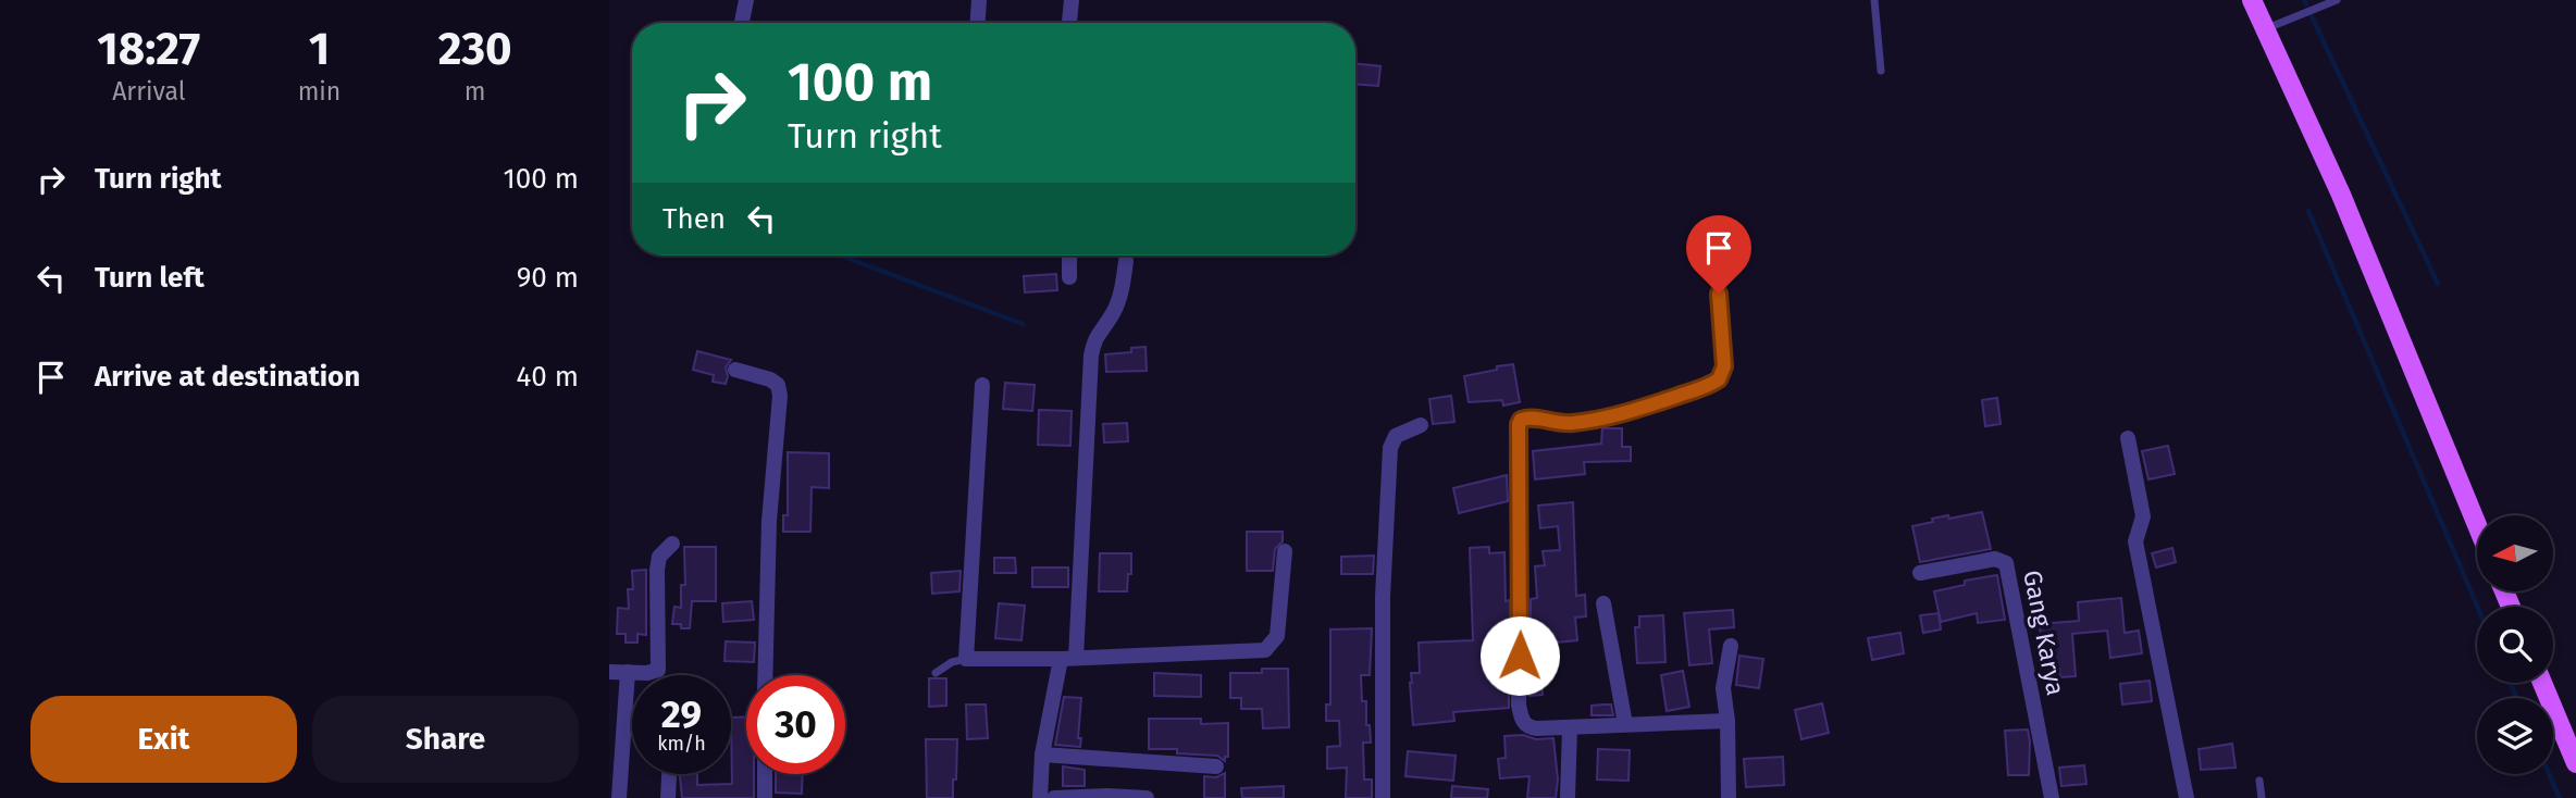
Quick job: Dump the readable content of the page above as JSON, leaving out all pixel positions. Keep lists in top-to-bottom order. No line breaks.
{"streets":{"street":["Gang Karya"]},"north":"left","page":{"eta":["18:27","Arrival","1","min","230","m"],"turn":["100 m","Turn right"],"list":[{"name":"Turn right","value":"100 m"},{"name":"Turn left","value":"90 m"},{"name":"Arrive at destination","value":"40 m"}],"then":"Then","speed":"29 km/h","limit":"30","buttons":["Exit","Share"]}}
